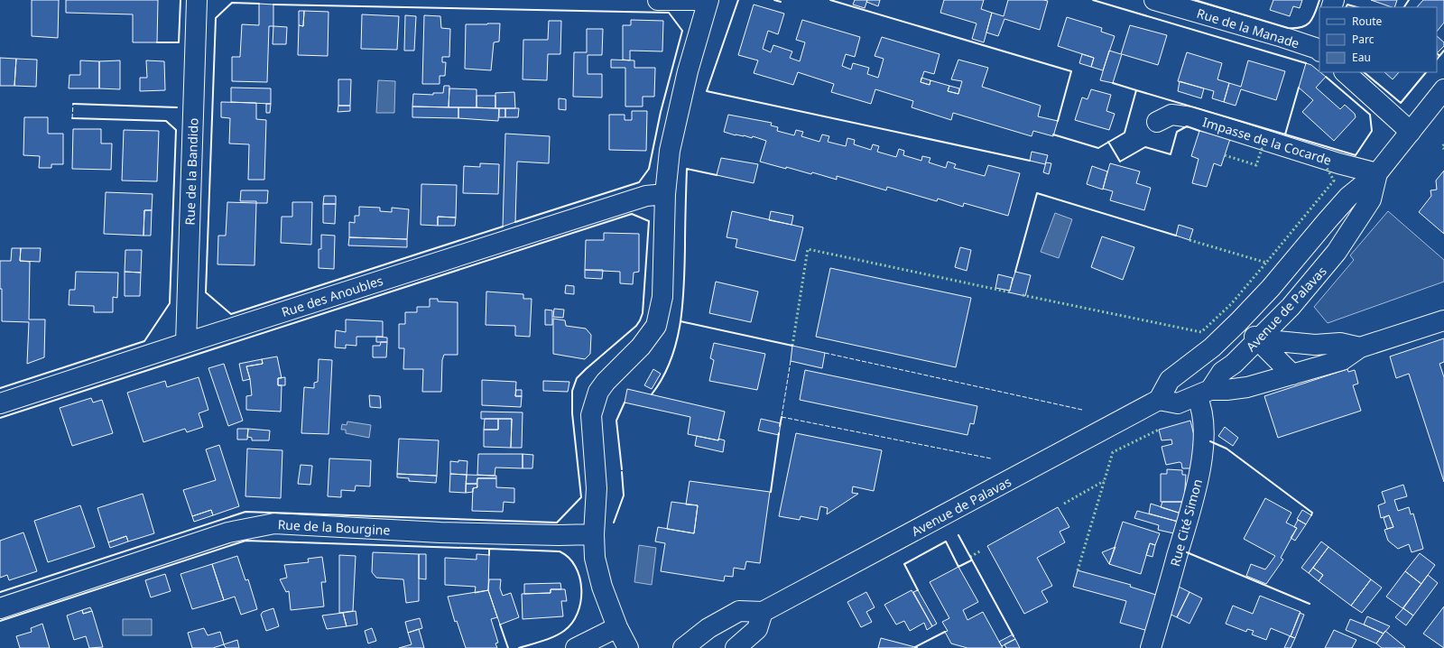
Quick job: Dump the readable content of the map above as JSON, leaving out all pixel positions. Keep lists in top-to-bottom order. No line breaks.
{"streets":{"street":["Rue de la Manade","Impasse de la Cocarde","Rue de la Bandido","Rue des Anoubles","Avenue de Palavas","Rue Cité Simon","Rue de la Bourgine"]},"crossings":[["Impasse de la Cocarde","Avenue de Palavas"],["Rue de la Bandido","Rue des Anoubles"],["Avenue de Palavas","Rue Cité Simon"]],"legend":["Route","Parc","Eau"]}
